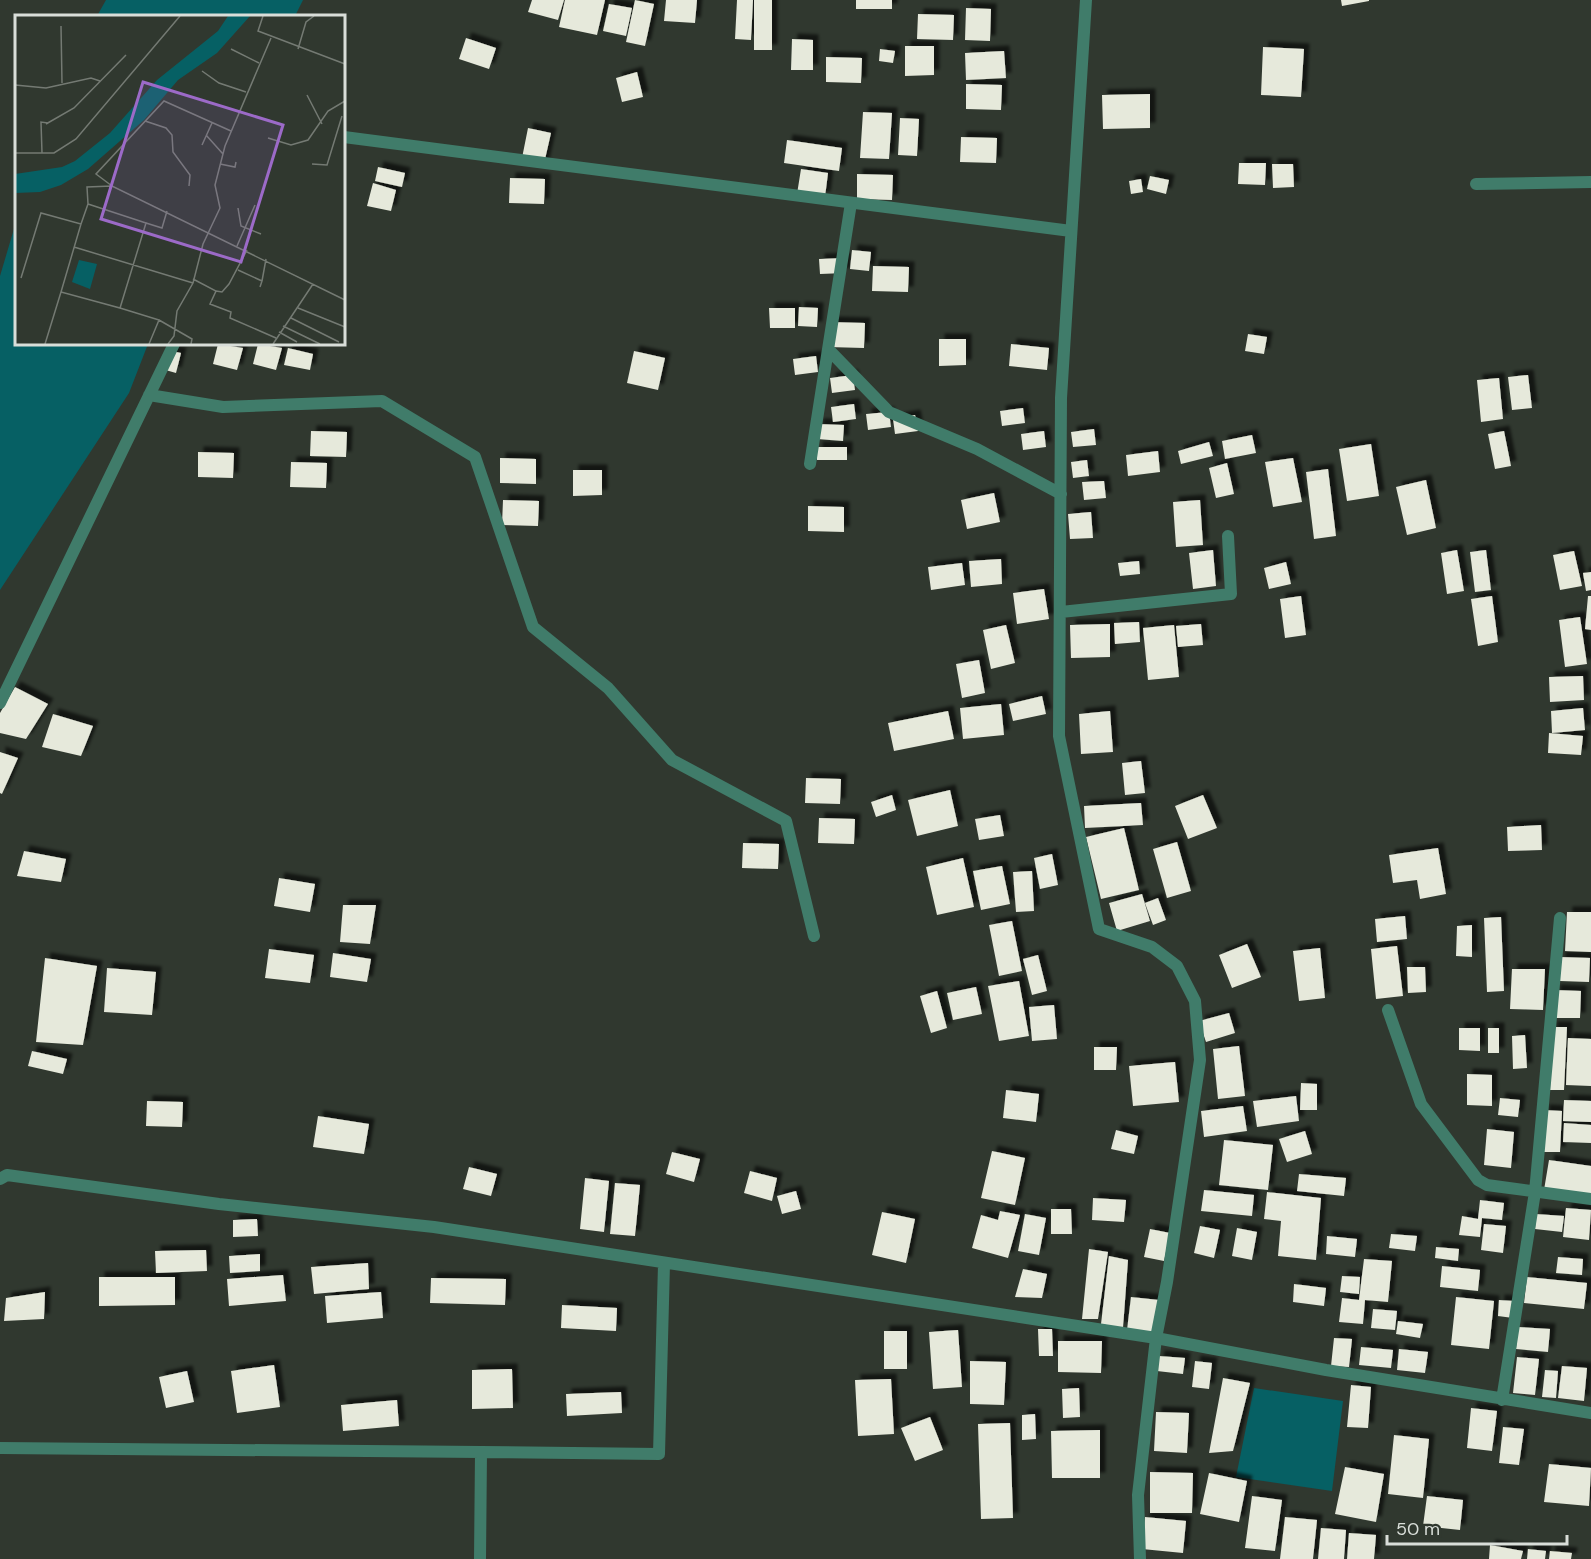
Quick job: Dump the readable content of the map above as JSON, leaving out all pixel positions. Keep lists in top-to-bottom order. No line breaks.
{"scale_bar":"50 m"}
